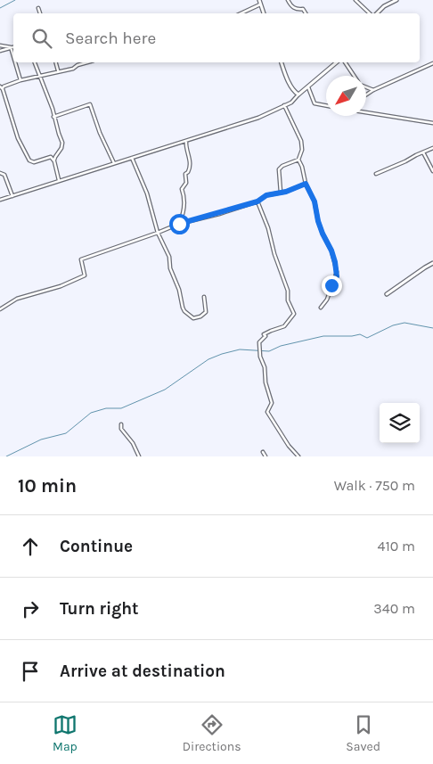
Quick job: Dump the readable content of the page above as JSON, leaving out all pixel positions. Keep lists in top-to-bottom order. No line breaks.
{"north":"bottom left","page":{"search":"Search here","heading":["10 min","Walk · 750 m"],"list":[["Continue","410 m"],["Turn right","340 m"],"Arrive at destination"],"nav":["Map","Directions","Saved"]}}
